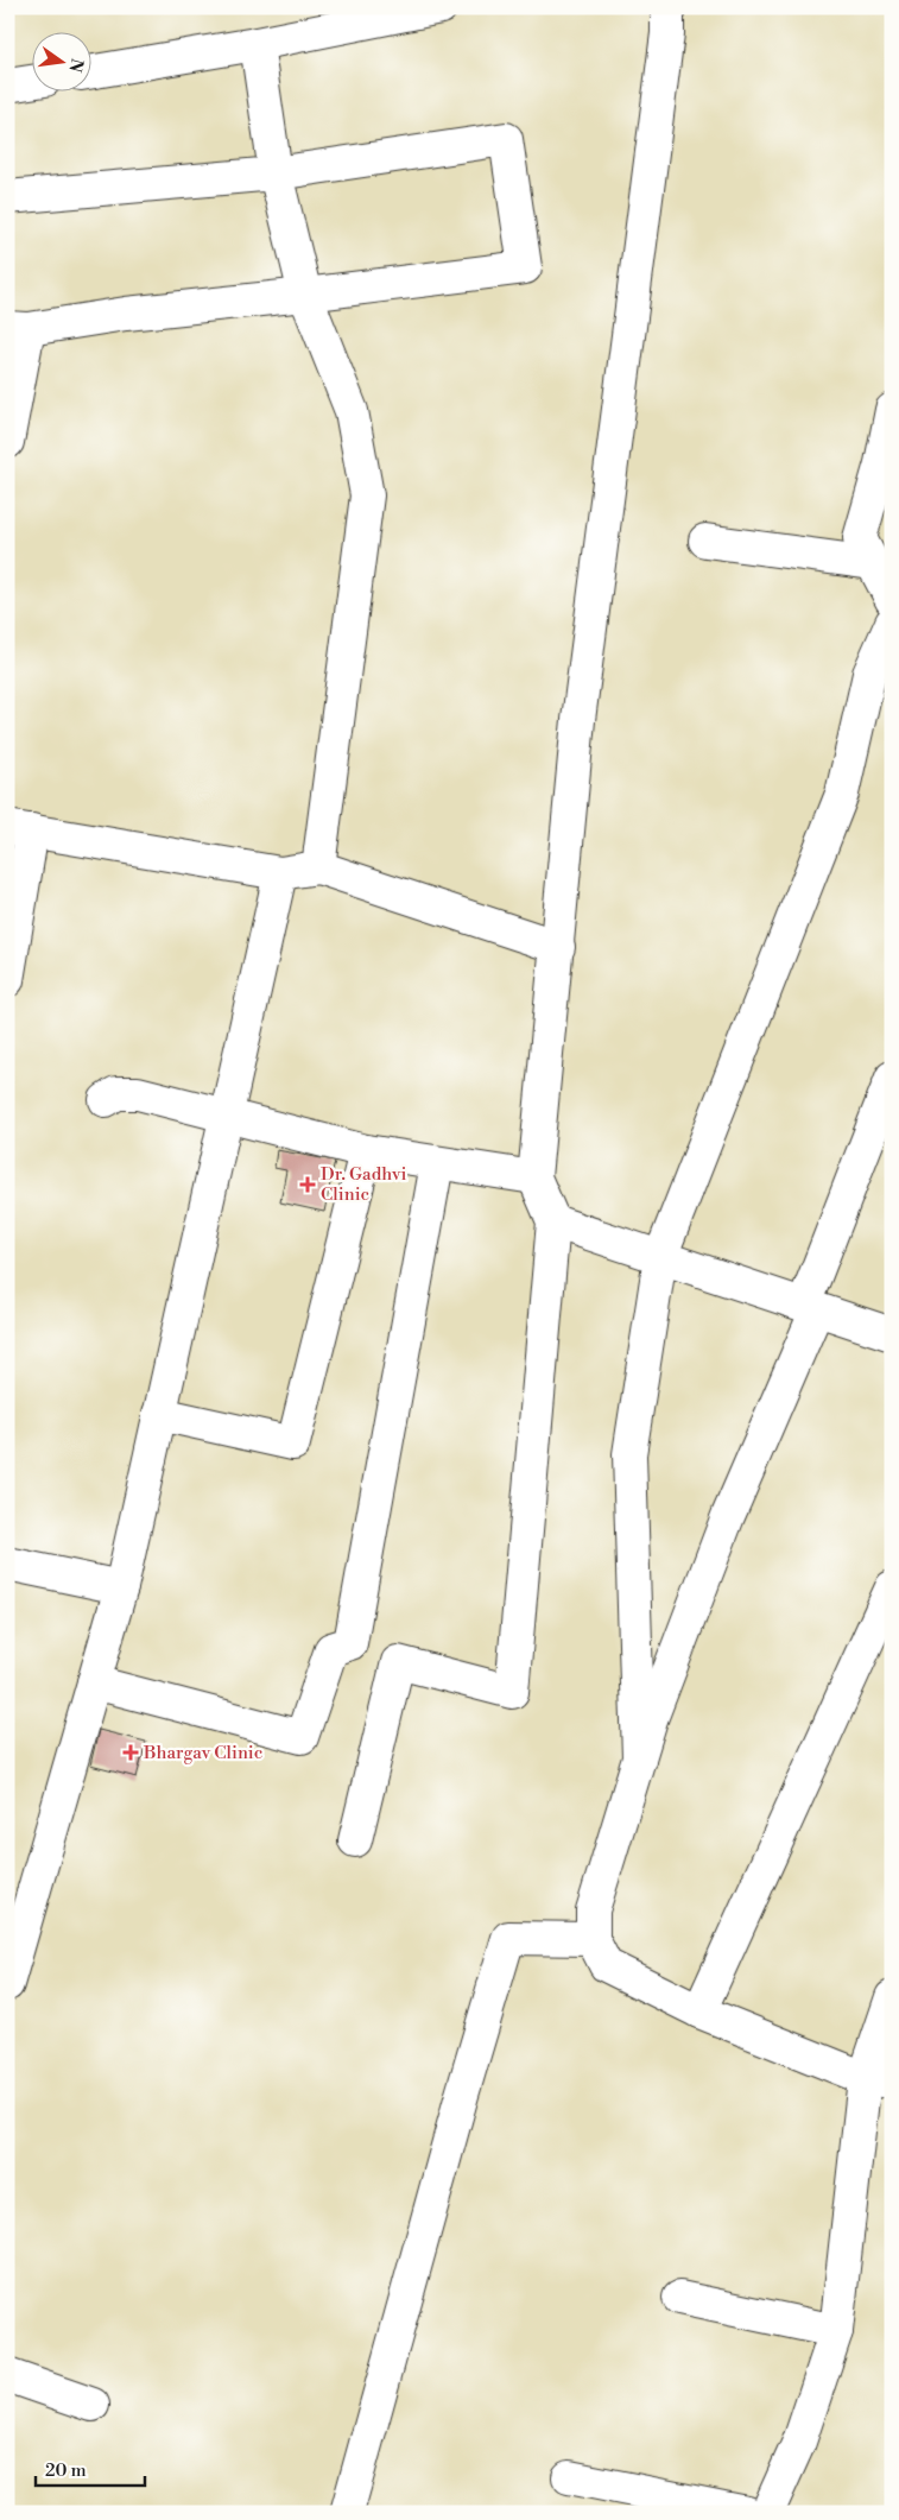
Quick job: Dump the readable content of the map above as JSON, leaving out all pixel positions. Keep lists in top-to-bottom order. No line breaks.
{"places":{"health":["Dr. Gadhvi Clinic","Bhargav Clinic"]},"scale_bar":"20 m","north":"right"}
